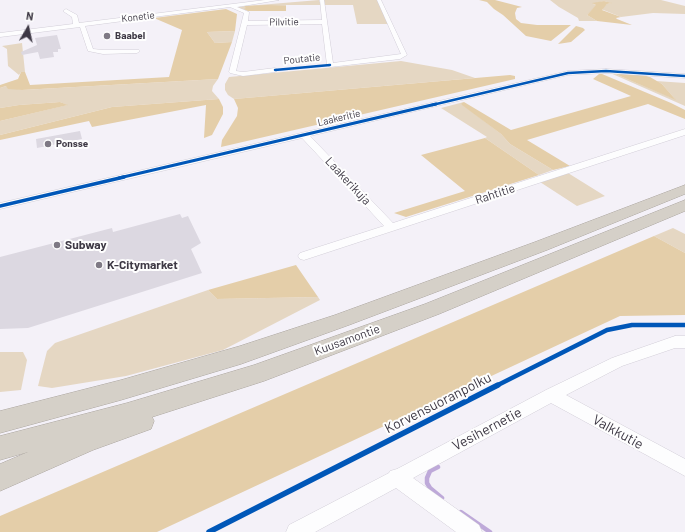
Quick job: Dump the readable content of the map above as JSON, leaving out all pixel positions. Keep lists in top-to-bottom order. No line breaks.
{"streets":{"highway":["Kuusamontie"],"street":["Konetie","Pilvitie","Poutatie","Laakeritie","Laakerikuja","Rahtitie","Vesihernetie","Valkkutie"],"cycle path":["Korvensuoranpolku"]},"crossings":[["Pilvitie","Poutatie"],["Laakeritie","Laakerikuja"],["Laakerikuja","Rahtitie"],["Vesihernetie","Valkkutie"]],"places":["Baabel","Ponsse","Subway","K-Citymarket"],"north":"top"}
